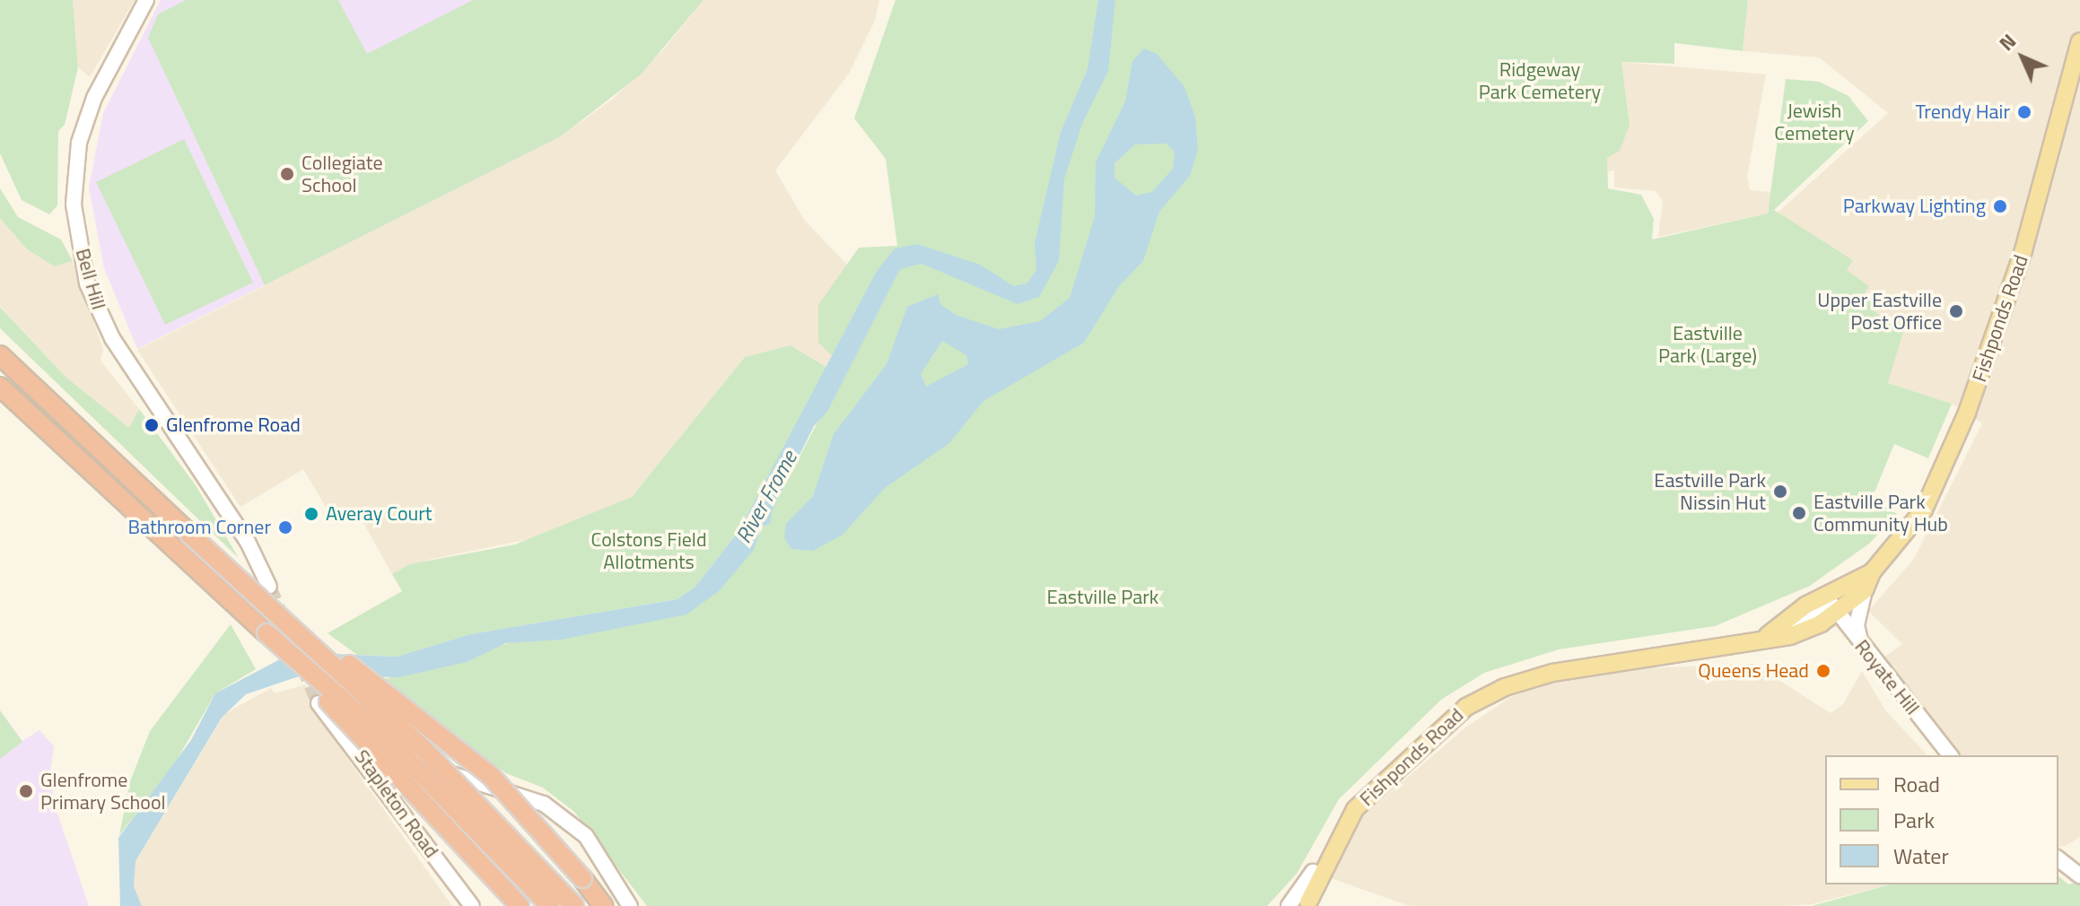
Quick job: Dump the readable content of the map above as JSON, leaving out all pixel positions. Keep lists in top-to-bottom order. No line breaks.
{"streets":{"main road":["Bell Hill","Fishponds Road","Royate Hill","Stapleton Road"]},"crossings":[["Fishponds Road","Royate Hill"]],"water":["River Frome"],"parks":["Ridgeway Park Cemetery","Jewish Cemetery","Eastville Park (Large)","Colstons Field Allotments","Eastville Park"],"places":["Trendy Hair","Collegiate School","Parkway Lighting","Upper Eastville Post Office","Glenfrome Road","Eastville Park Nissin Hut","Eastville Park Community Hub","Averay Court","Bathroom Corner","Queens Head","Glenfrome Primary School"],"legend":["Road","Park","Water"],"north":"top left"}
